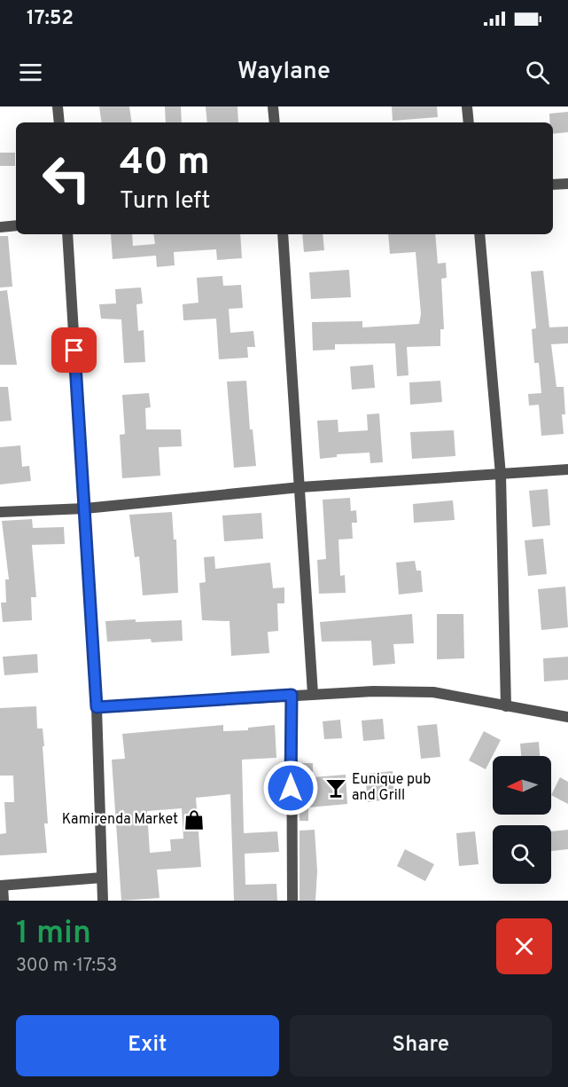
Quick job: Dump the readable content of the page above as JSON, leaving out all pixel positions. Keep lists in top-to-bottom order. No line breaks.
{"places":{"bar":["Eunique pub and Grill"],"shop":["Kamirenda Market"]},"north":"left","page":{"status":"17:52","header":"Waylane","turn":["40 m","Turn left"],"heading":["1 min","300 m · 17:53"],"buttons":["Exit","Share"]}}
